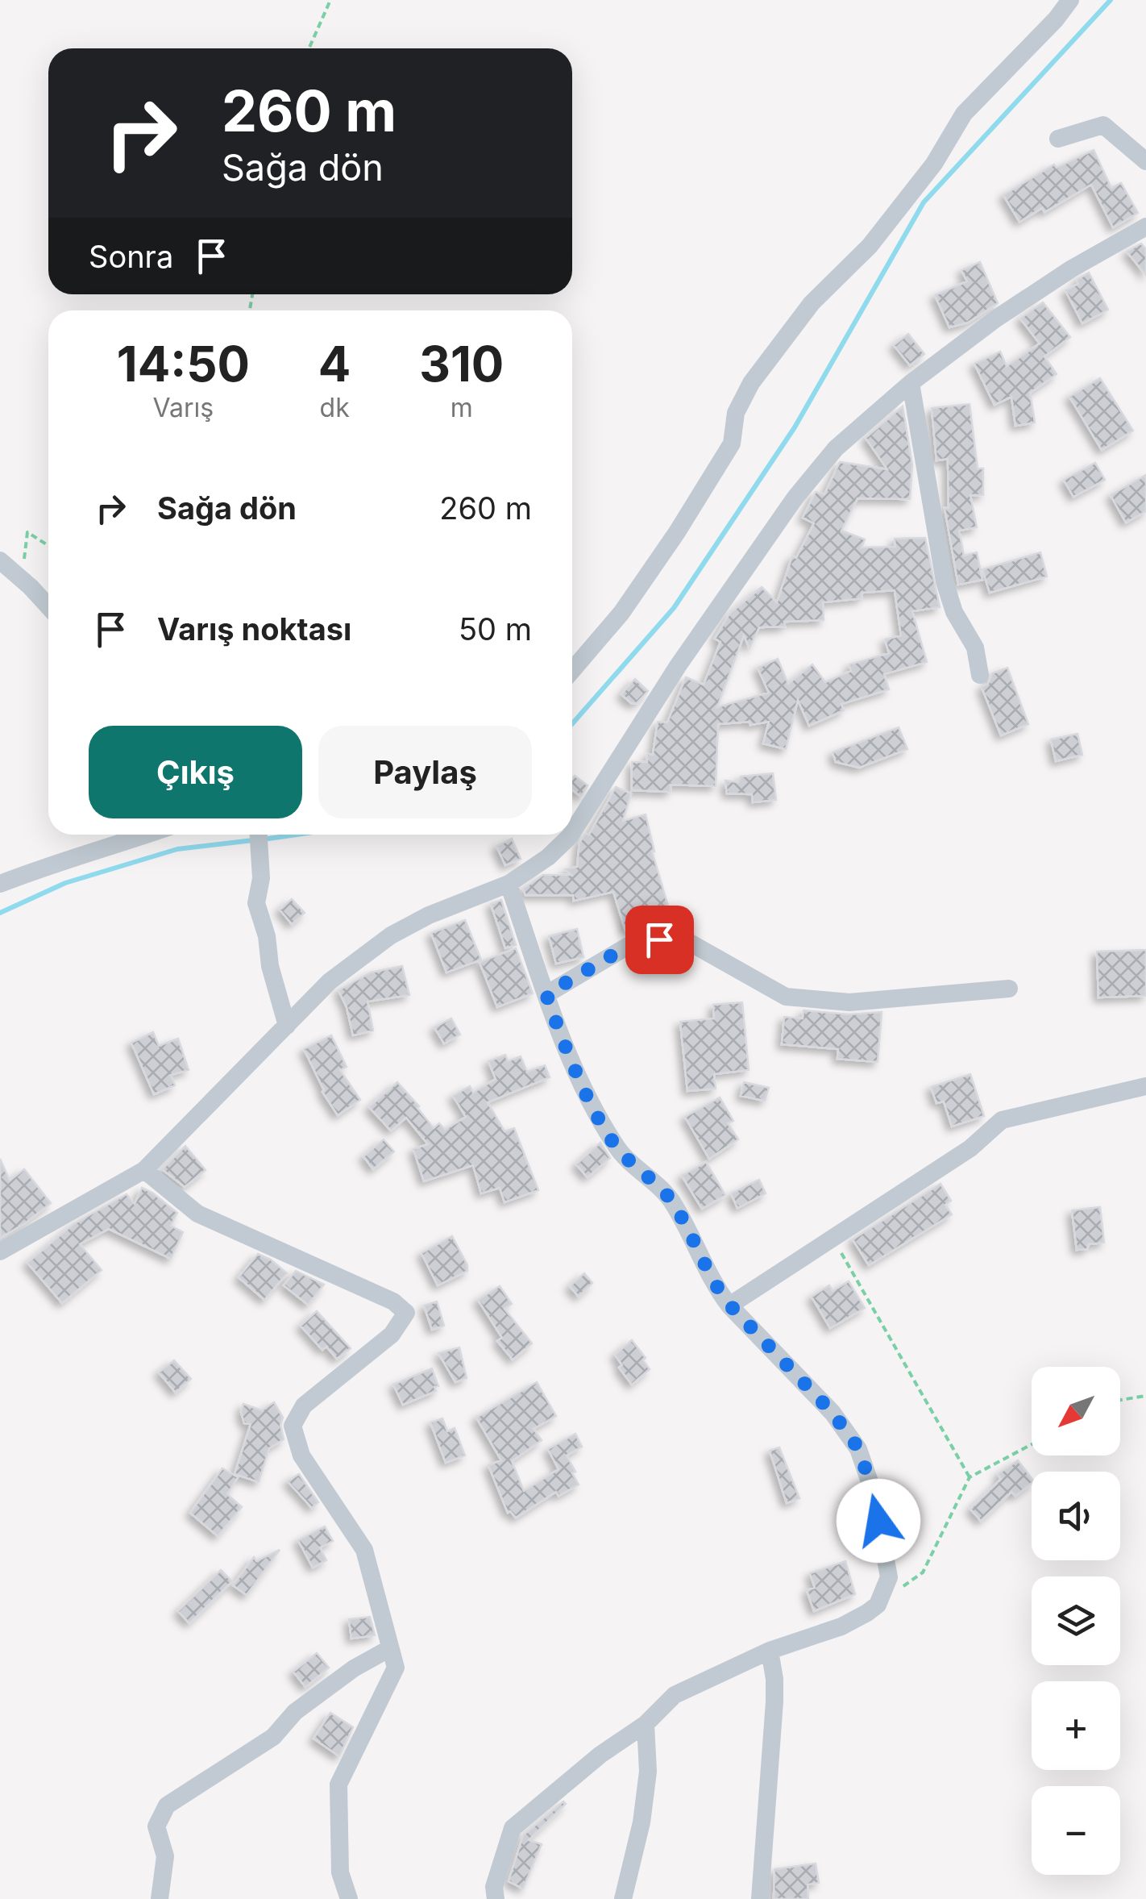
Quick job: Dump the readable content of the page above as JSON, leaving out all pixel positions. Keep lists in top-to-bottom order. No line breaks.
{"north":"bottom left","page":{"turn":["260 m","Sağa dön"],"then":"Sonra","eta":["14:50","Varış","4","dk","310","m"],"list":[{"name":"Sağa dön","value":"260 m"},{"name":"Varış noktası","value":"50 m"}],"buttons":["Çıkış","Paylaş"],"map_buttons":["+","−"]}}
